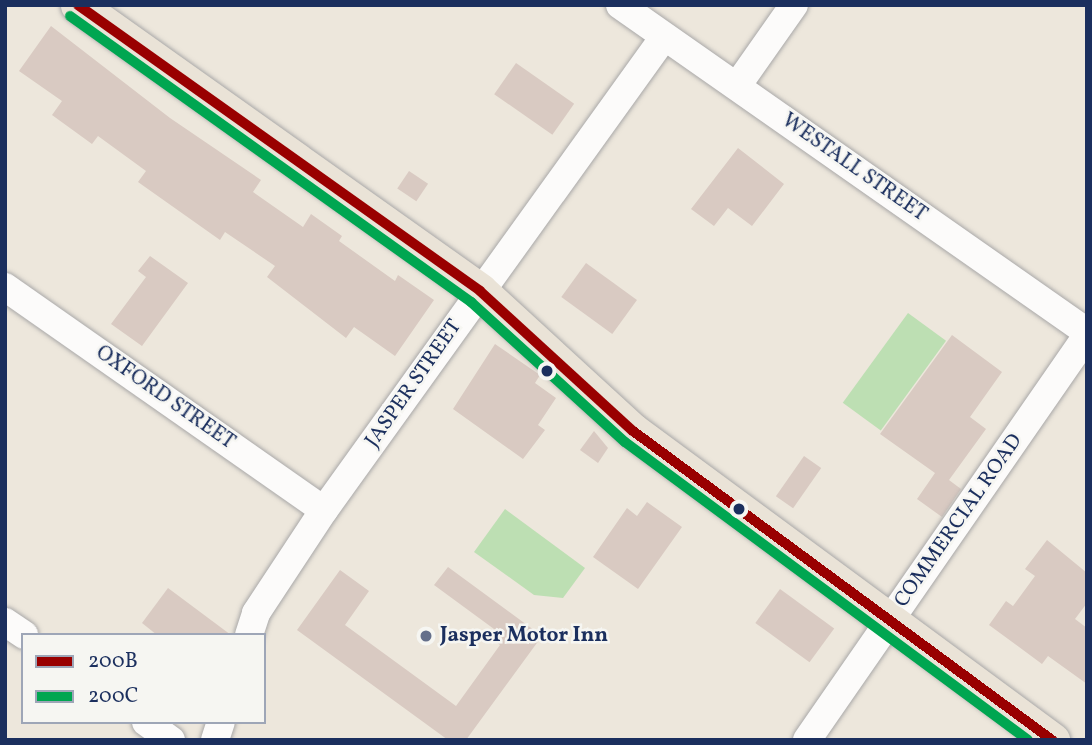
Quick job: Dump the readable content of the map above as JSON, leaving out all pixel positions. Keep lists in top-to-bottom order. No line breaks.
{"streets":{"street":["WESTALL STREET","JASPER STREET","OXFORD STREET","COMMERCIAL ROAD"]},"crossings":[["WESTALL STREET","JASPER STREET"],["WESTALL STREET","COMMERCIAL ROAD"],["JASPER STREET","OXFORD STREET"]],"places":["Jasper Motor Inn"],"lines":["transit line 200B","transit line 200C"],"legend":["200B","200C"]}
